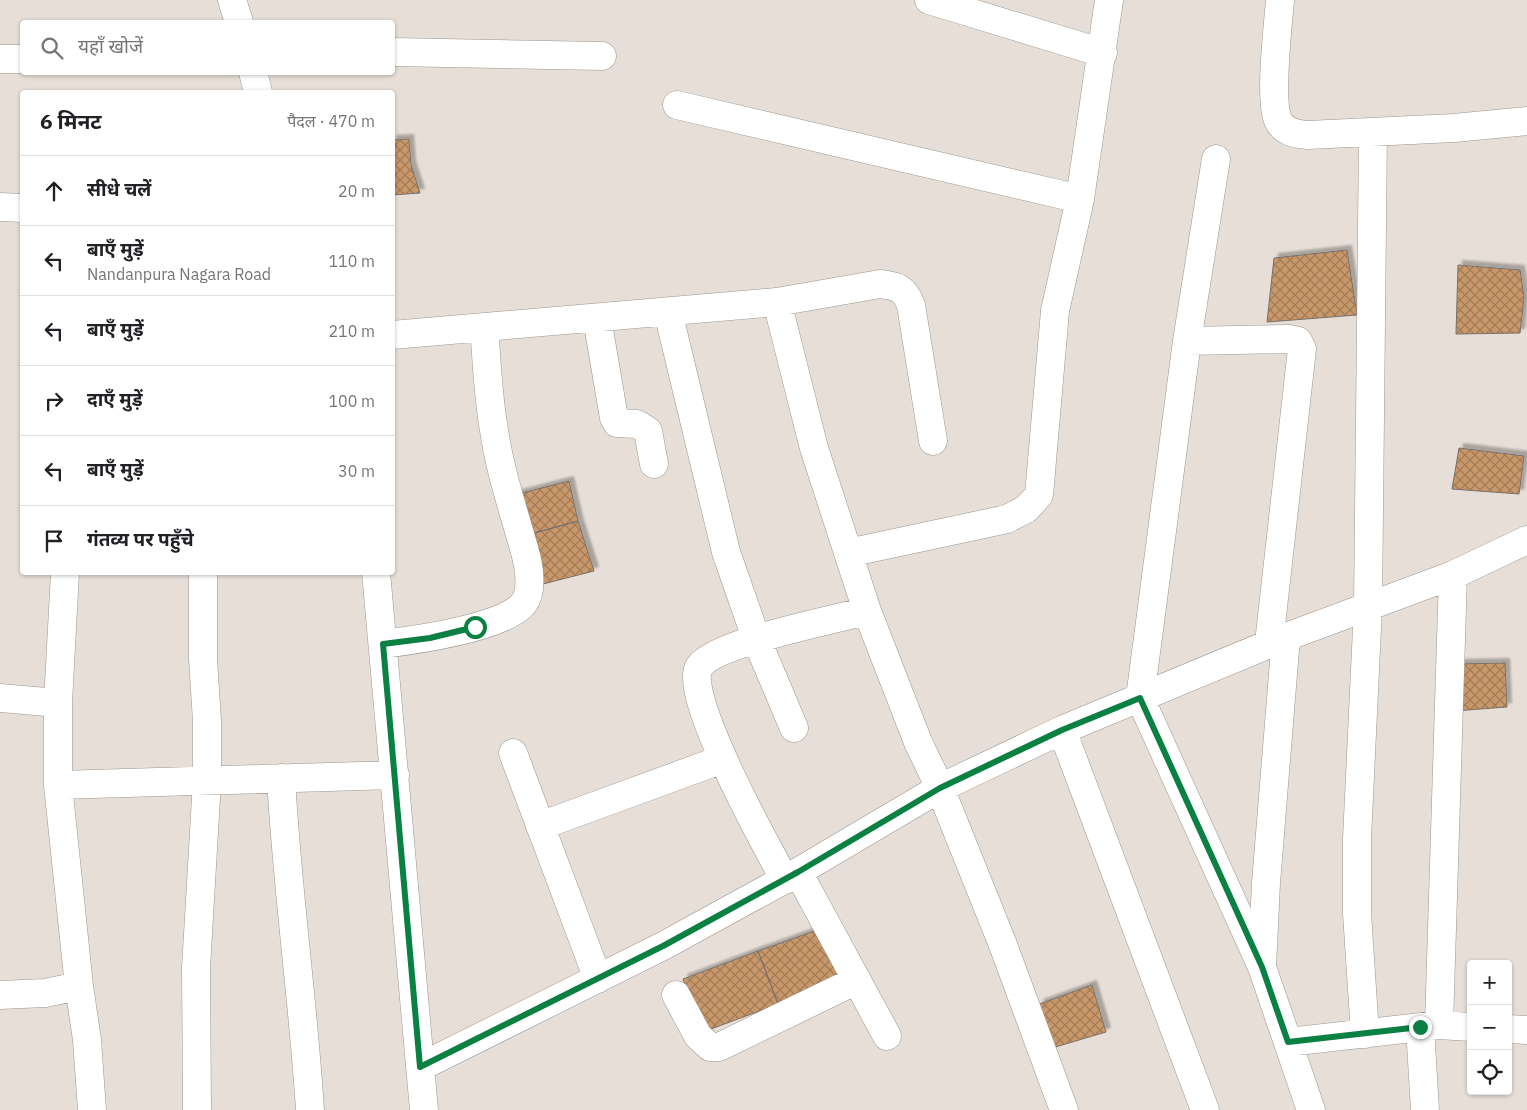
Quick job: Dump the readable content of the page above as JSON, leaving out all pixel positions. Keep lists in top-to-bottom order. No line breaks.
{"page":{"search":"यहाँ खोजें","heading":["6 मिनट","पैदल · 470 m"],"list":[["सीधे चलें","20 m"],["बाएँ मुड़ें","Nandanpura Nagara Road","110 m"],["बाएँ मुड़ें","210 m"],["दाएँ मुड़ें","100 m"],["बाएँ मुड़ें","30 m"],"गंतव्य पर पहुँचे"],"map_buttons":["+","−"]}}
